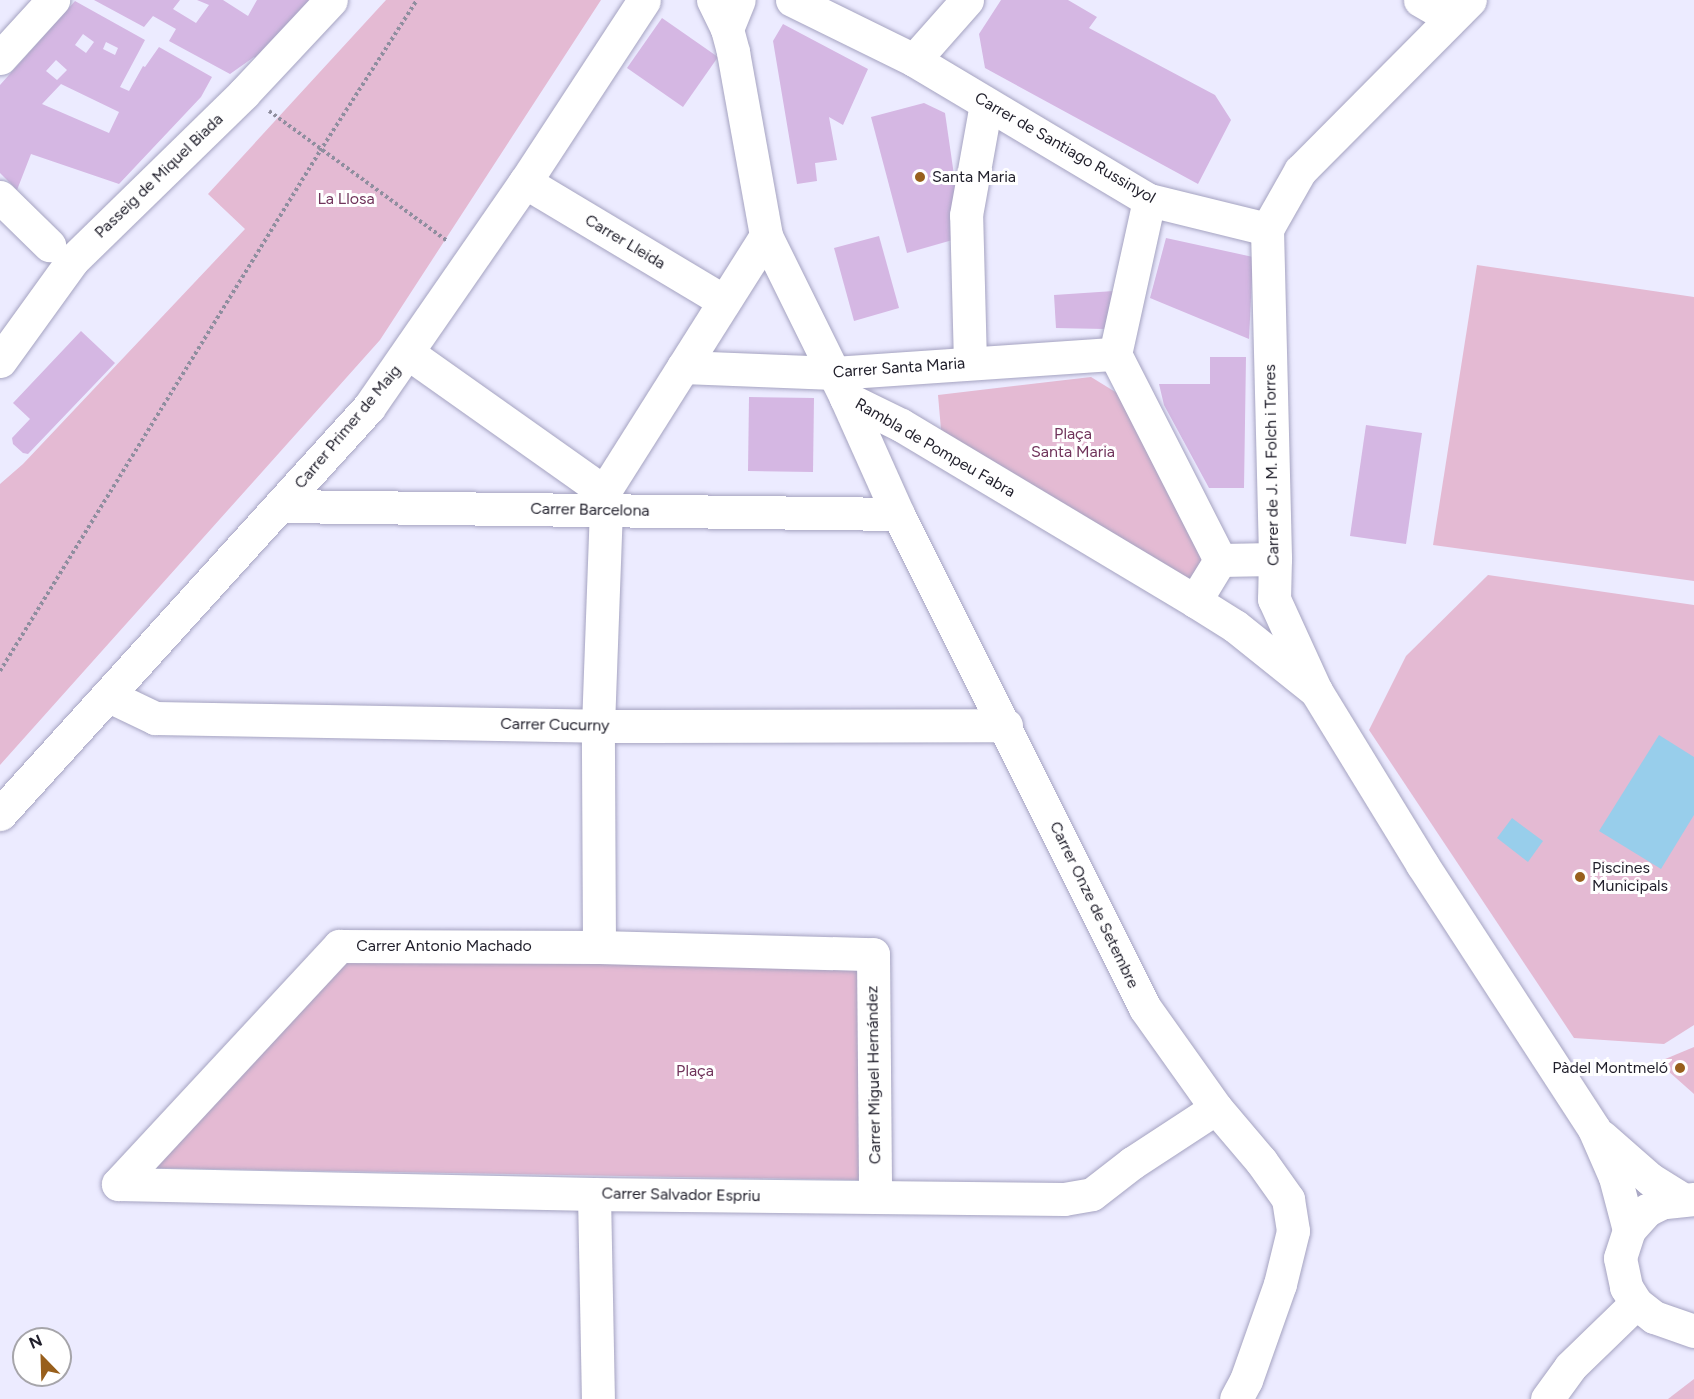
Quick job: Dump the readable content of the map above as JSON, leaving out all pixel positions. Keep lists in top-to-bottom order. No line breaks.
{"streets":{"street":["Carrer de Santiago Russinyol","Passeig de Miquel Biada","Carrer Lleida","Carrer Santa Maria","Carrer Primer de Maig","Rambla de Pompeu Fabra","Carrer de J. M. Folch i Torres","Carrer Barcelona","Carrer Cucurny","Carrer Onze de Setembre","Carrer Antonio Machado","Carrer Miguel Hernández","Carrer Salvador Espriu"]},"crossings":[["Carrer de Santiago Russinyol","Carrer de J. M. Folch i Torres"],["Carrer Lleida","Carrer Primer de Maig"],["Carrer Santa Maria","Rambla de Pompeu Fabra"],["Carrer Santa Maria","Carrer Onze de Setembre"],["Carrer Primer de Maig","Carrer Barcelona"],["Carrer Primer de Maig","Carrer Cucurny"],["Rambla de Pompeu Fabra","Carrer de J. M. Folch i Torres"],["Rambla de Pompeu Fabra","Carrer Onze de Setembre"],["Carrer Barcelona","Carrer Onze de Setembre"],["Carrer Cucurny","Carrer Onze de Setembre"],["Carrer Onze de Setembre","Carrer Salvador Espriu"],["Carrer Antonio Machado","Carrer Miguel Hernández"],["Carrer Antonio Machado","Carrer Salvador Espriu"],["Carrer Miguel Hernández","Carrer Salvador Espriu"]],"parks":["La Llosa","Plaça Santa Maria","Plaça"],"places":["Santa Maria","Piscines Municipals","Pàdel Montmeló"],"north":"top left"}
